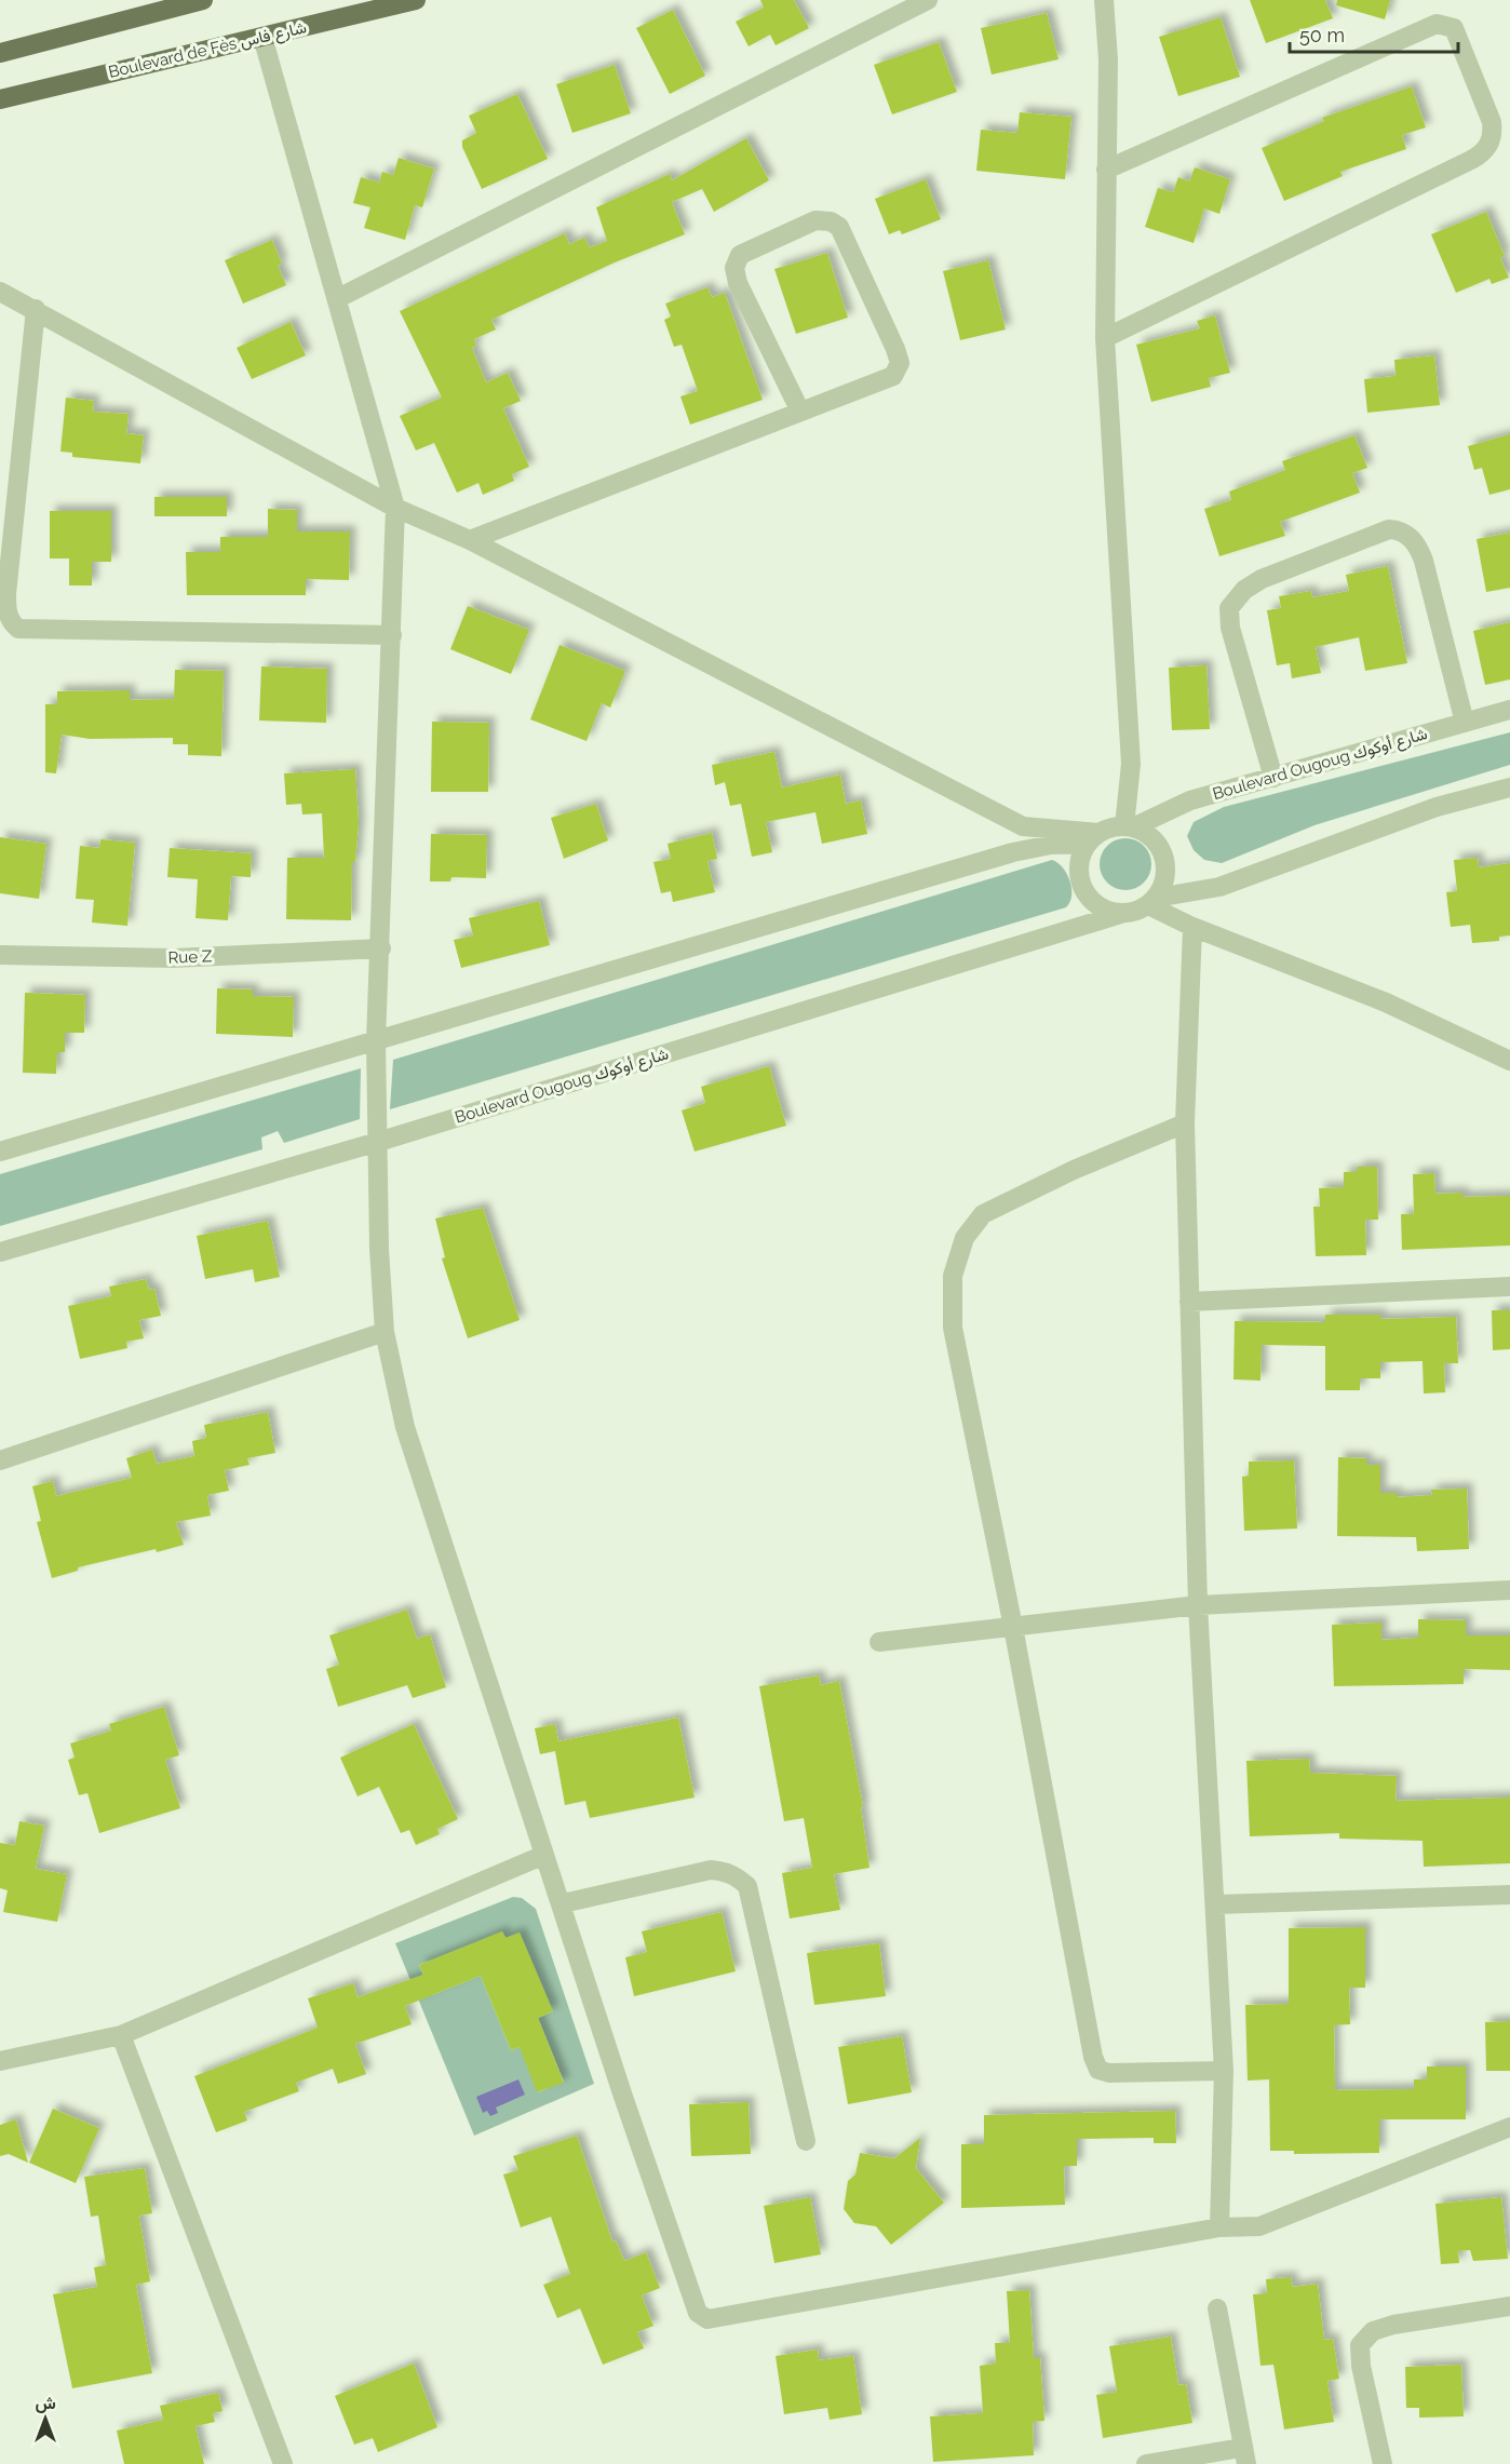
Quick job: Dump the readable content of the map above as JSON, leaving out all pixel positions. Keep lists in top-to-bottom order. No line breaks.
{"streets":{"main road":["Boulevard de Fès شارع فاس"],"street":["Boulevard Ougoug شارع أوكوك","Rue Z"]},"scale_bar":"50 m","north":"top"}
